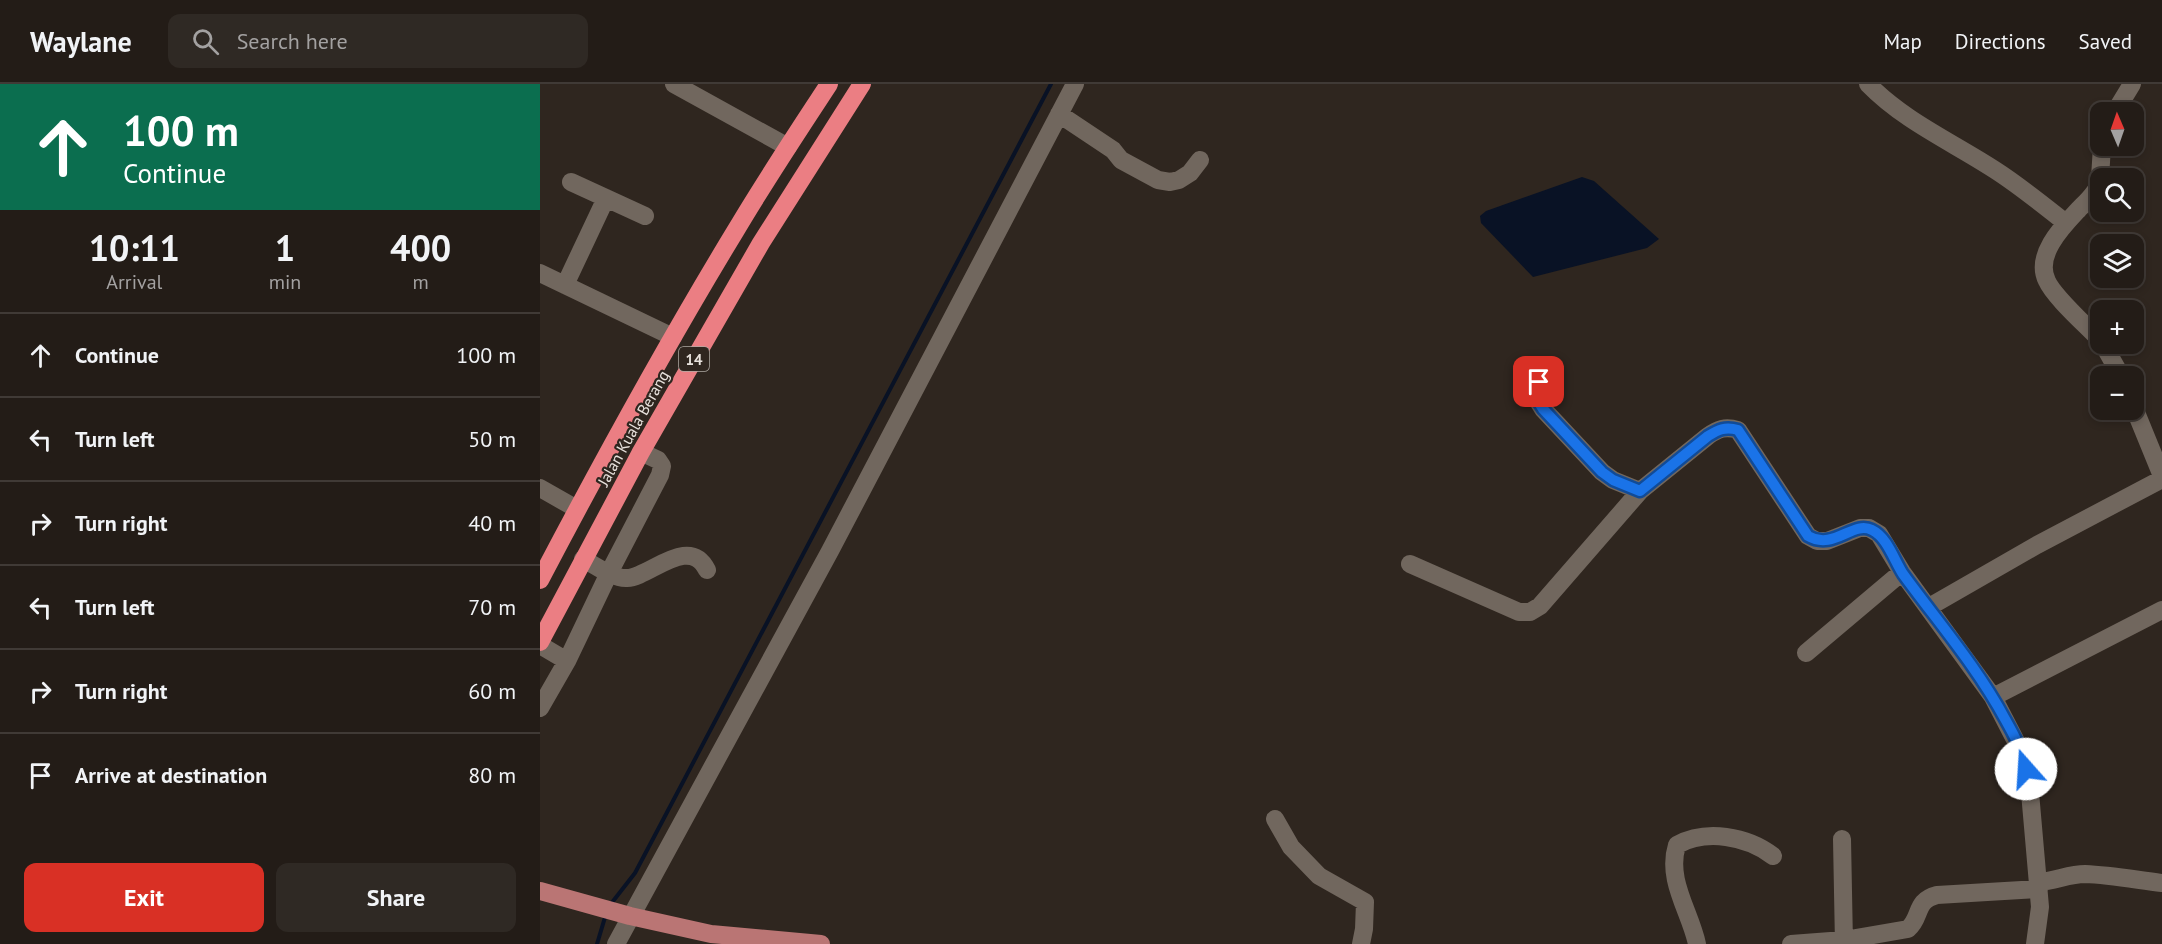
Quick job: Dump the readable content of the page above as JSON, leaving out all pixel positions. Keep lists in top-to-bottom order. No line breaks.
{"streets":{"highway":["14","Jalan Kuala Berang"]},"north":"top","page":{"header":"Waylane","search":"Search here","nav":["Map","Directions","Saved"],"turn":["100 m","Continue"],"map_buttons":["+","−"],"eta":["10:11","Arrival","1","min","400","m"],"list":[{"name":"Continue","value":"100 m"},{"name":"Turn left","value":"50 m"},{"name":"Turn right","value":"40 m"},{"name":"Turn left","value":"70 m"},{"name":"Turn right","value":"60 m"},{"name":"Arrive at destination","value":"80 m"}],"buttons":["Exit","Share"]}}
